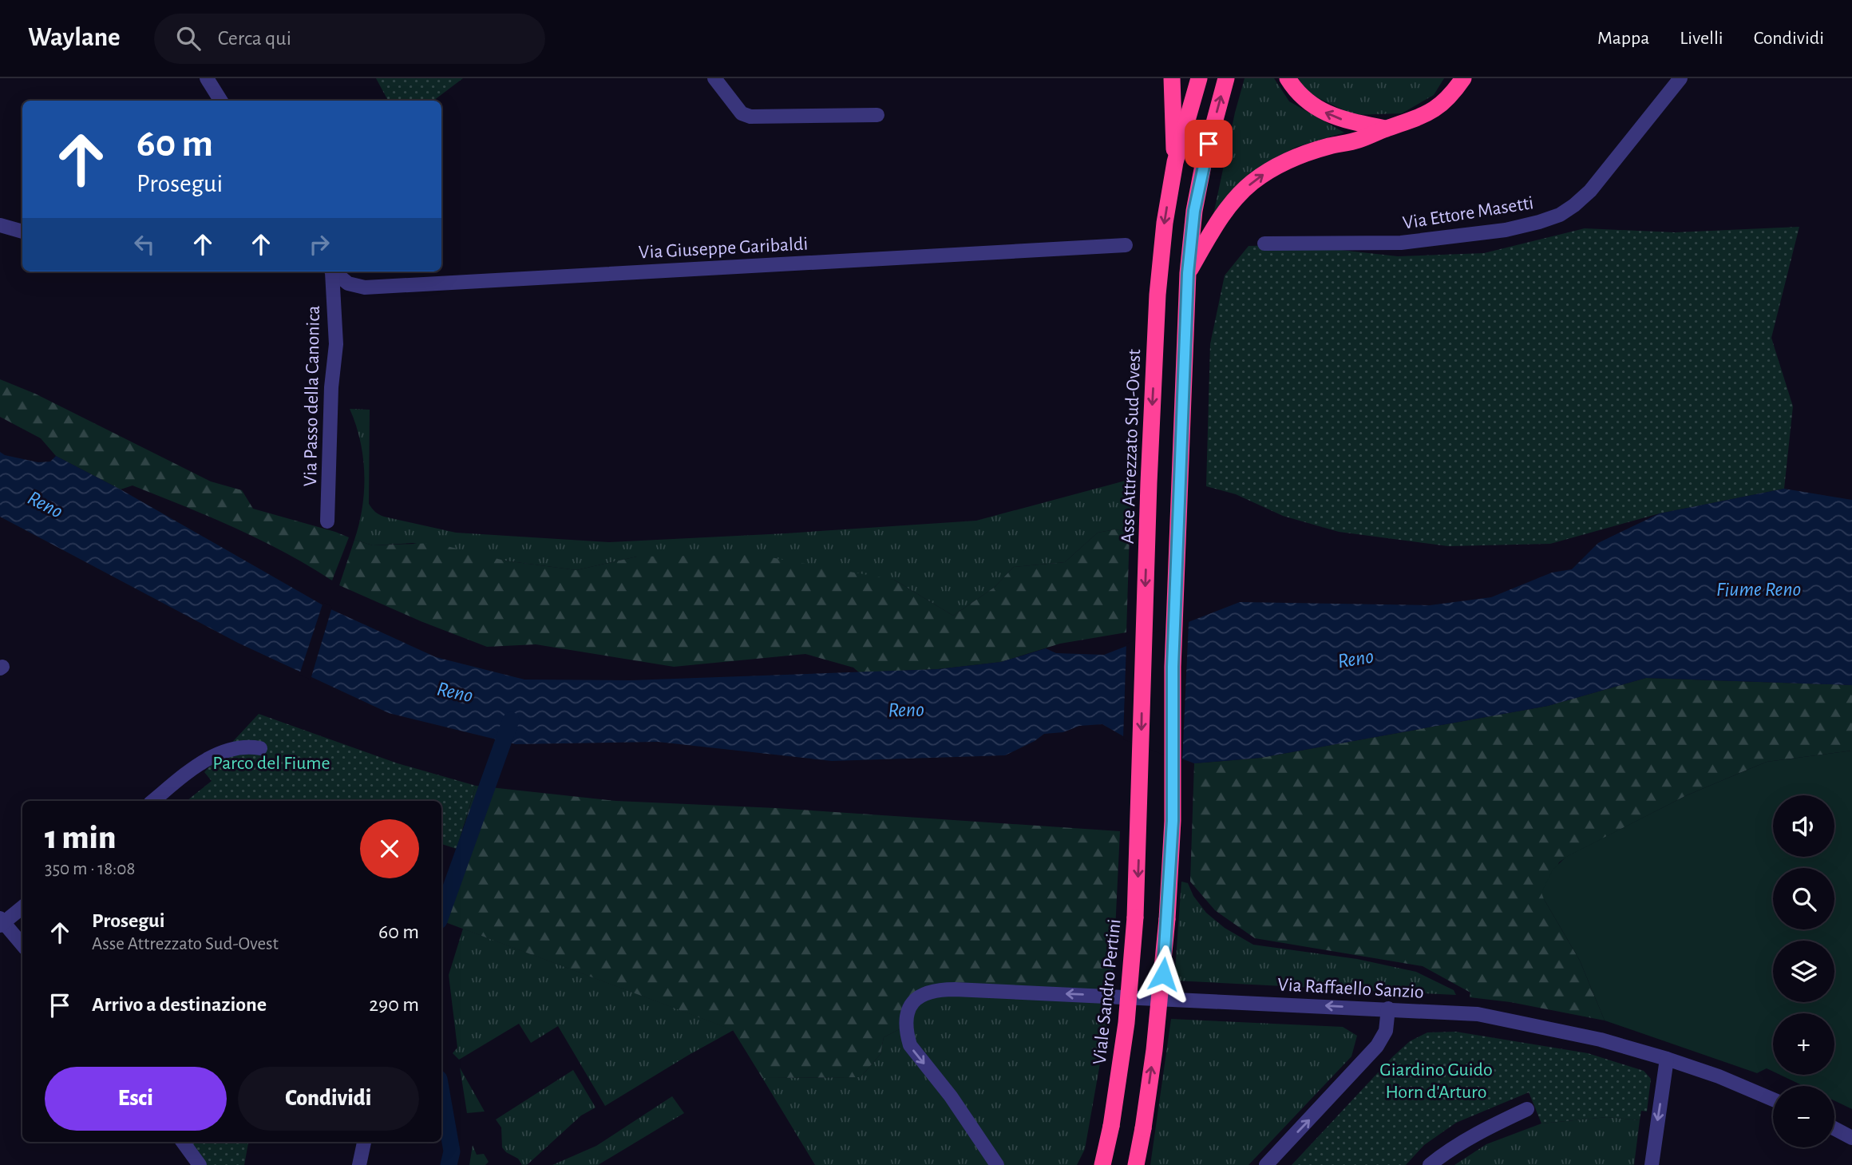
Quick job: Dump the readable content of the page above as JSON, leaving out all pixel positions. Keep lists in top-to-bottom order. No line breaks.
{"streets":{"highway":["Asse Attrezzato Sud-Ovest","Viale Sandro Pertini"],"street":["Via Ettore Masetti","Via Giuseppe Garibaldi","Via Passo della Canonica","Via Raffaello Sanzio"]},"crossings":[["Asse Attrezzato Sud-Ovest","Viale Sandro Pertini"]],"water":["Reno","Fiume Reno"],"parks":["Parco del Fiume","Giardino Guido Horn d'Arturo"],"page":{"header":"Waylane","search":"Cerca qui","nav":["Mappa","Livelli","Condividi"],"turn":["60 m","Prosegui"],"map_buttons":["+","−"],"heading":["1 min","350 m · 18:08"],"list":[{"name":"Prosegui","note":"Asse Attrezzato Sud-Ovest","value":"60 m"},{"name":"Arrivo a destinazione","value":"290 m"}],"buttons":["Esci","Condividi"]}}
